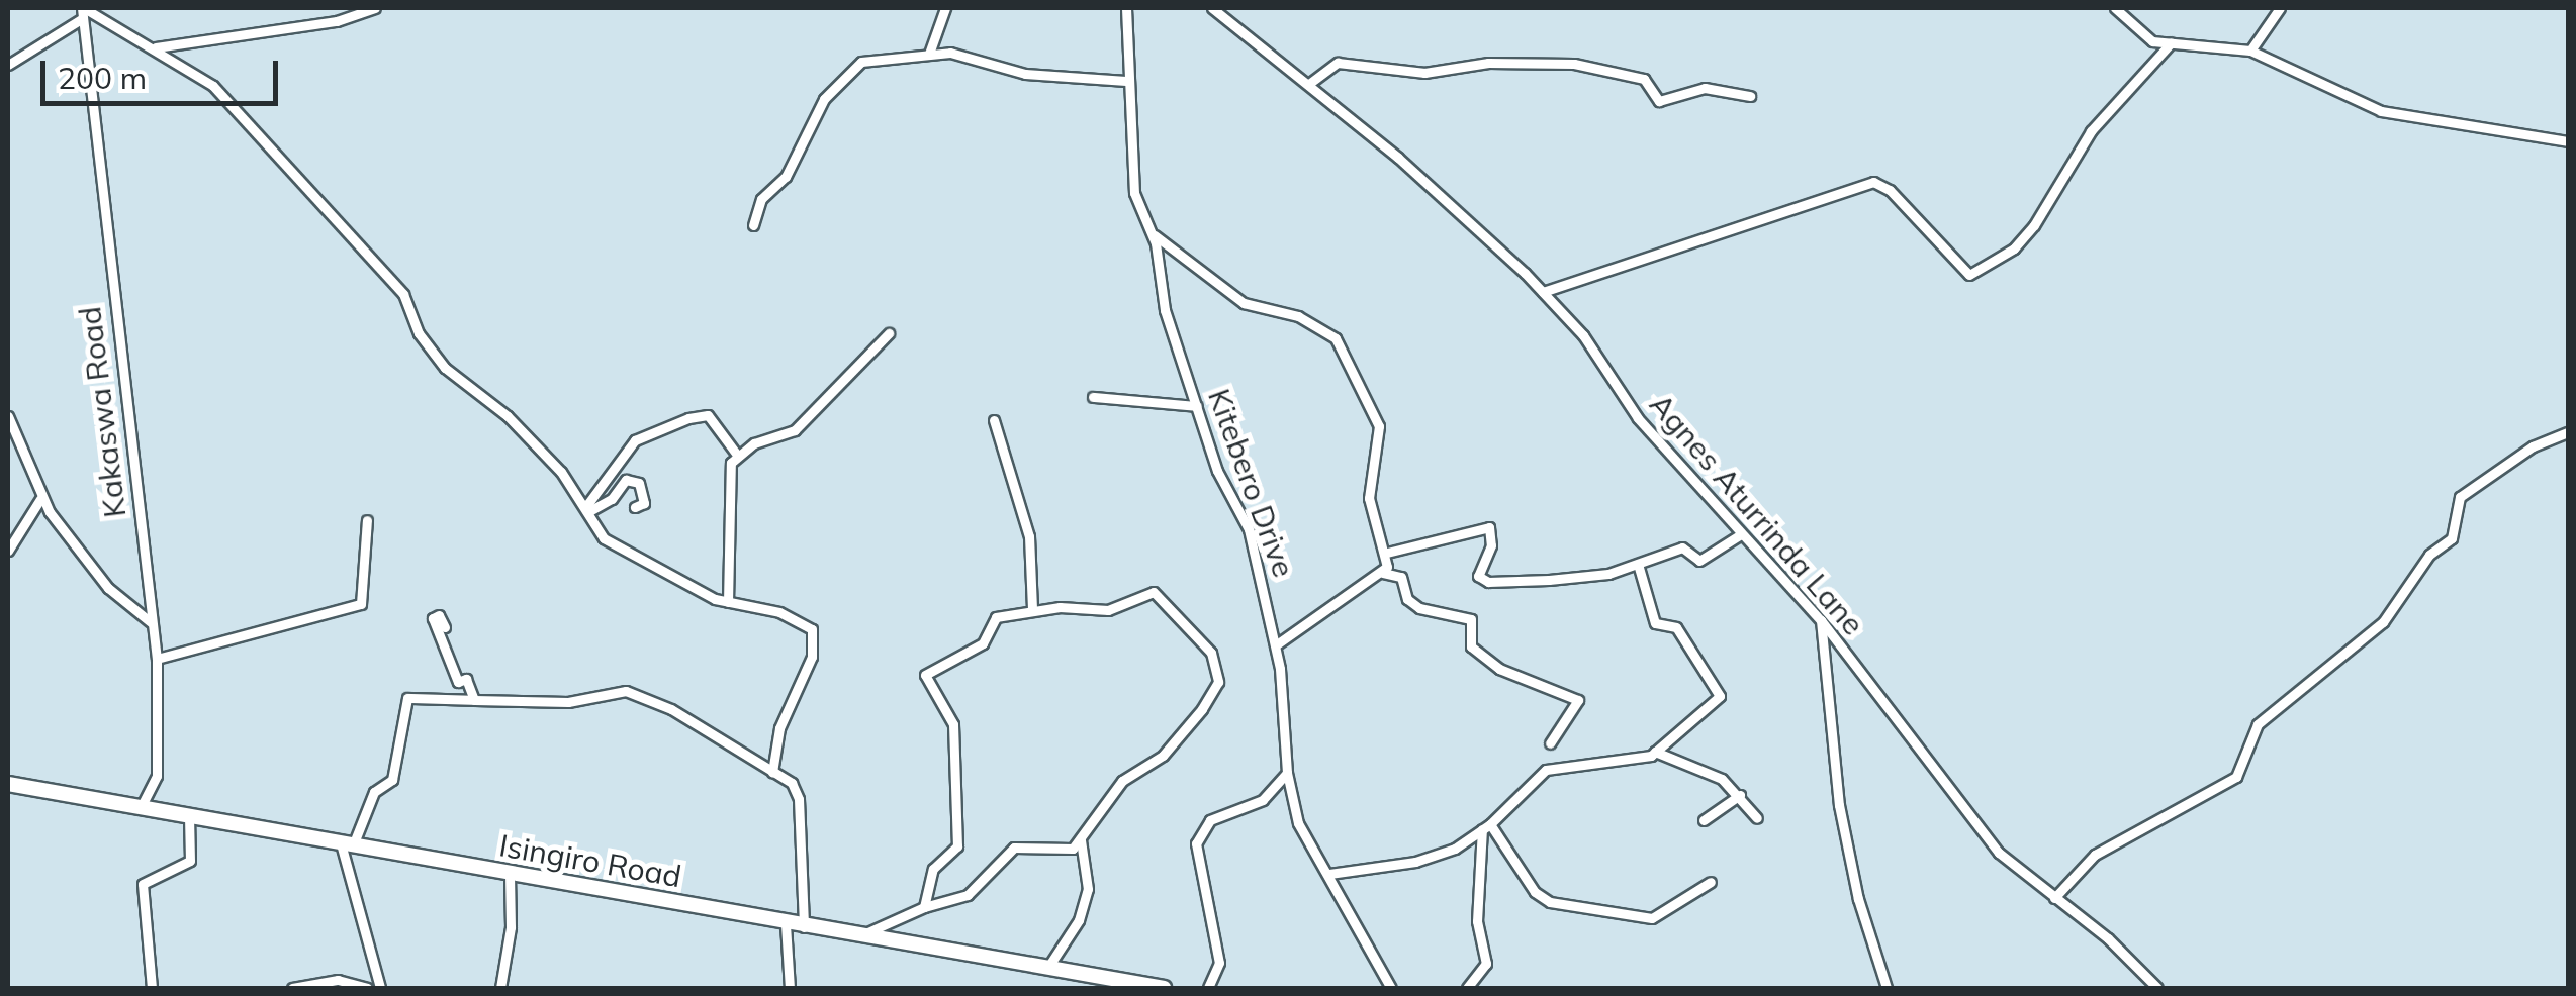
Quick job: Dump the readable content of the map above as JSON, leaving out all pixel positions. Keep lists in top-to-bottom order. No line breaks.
{"streets":{"main road":["Isingiro Road"],"street":["Kakaswa Road","Kitebero Drive","Agnes Aturrinda Lane"]},"crossings":[["Kakaswa Road","Isingiro Road"]],"scale_bar":"200 m"}
